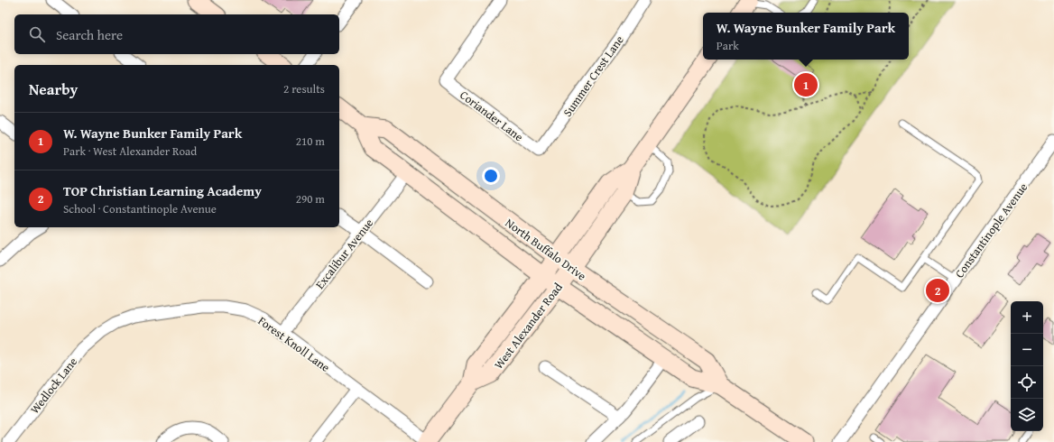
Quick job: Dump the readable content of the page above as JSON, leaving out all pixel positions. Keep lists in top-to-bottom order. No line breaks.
{"streets":{"main road":["North Buffalo Drive","West Alexander Road"],"street":["Summer Crest Lane","Coriander Lane","Constantinople Avenue","Excalibur Avenue","Forest Knoll Lane","Wedlock Lane"]},"crossings":[["Summer Crest Lane","Coriander Lane"],["North Buffalo Drive","Excalibur Avenue"],["North Buffalo Drive","West Alexander Road"],["Excalibur Avenue","Forest Knoll Lane"],["West Alexander Road","Forest Knoll Lane"],["Forest Knoll Lane","Wedlock Lane"]],"page":{"popup":["W. Wayne Bunker Family Park","Park"],"search":"Search here","heading":["Nearby","2 results"],"pins":["1","2"],"list":[{"mark":"1","name":"W. Wayne Bunker Family Park","note":"Park · West Alexander Road","value":"210 m"},{"mark":"2","name":"TOP Christian Learning Academy","note":"School · Constantinople Avenue","value":"290 m"}],"map_buttons":["+","−"]}}
